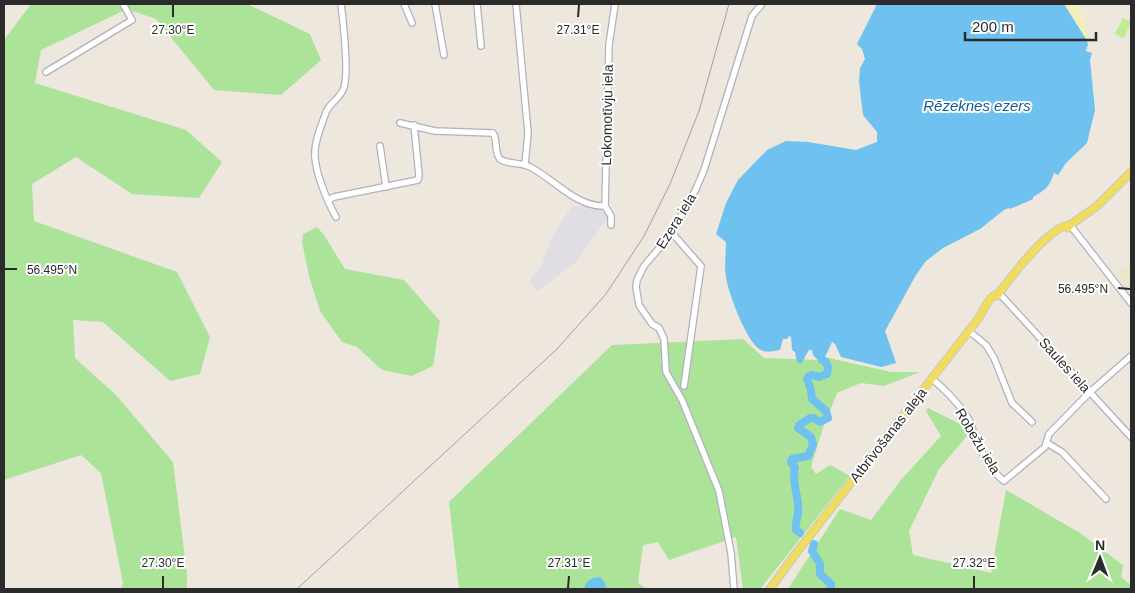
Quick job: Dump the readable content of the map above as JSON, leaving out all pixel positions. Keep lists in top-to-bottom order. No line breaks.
{"streets":{"main road":["Atbrīvošanas aleja"],"street":["Lokomotīvju iela","Ezera iela","Saules iela","Robežu iela"]},"crossings":[["Saules iela","Atbrīvošanas aleja"],["Atbrīvošanas aleja","Robežu iela"]],"water":["Rēzeknes ezers"],"scale_bar":"200 m","north":"top","coordinates":["27.30°E","27.31°E","56.495°N","27.32°E"]}
